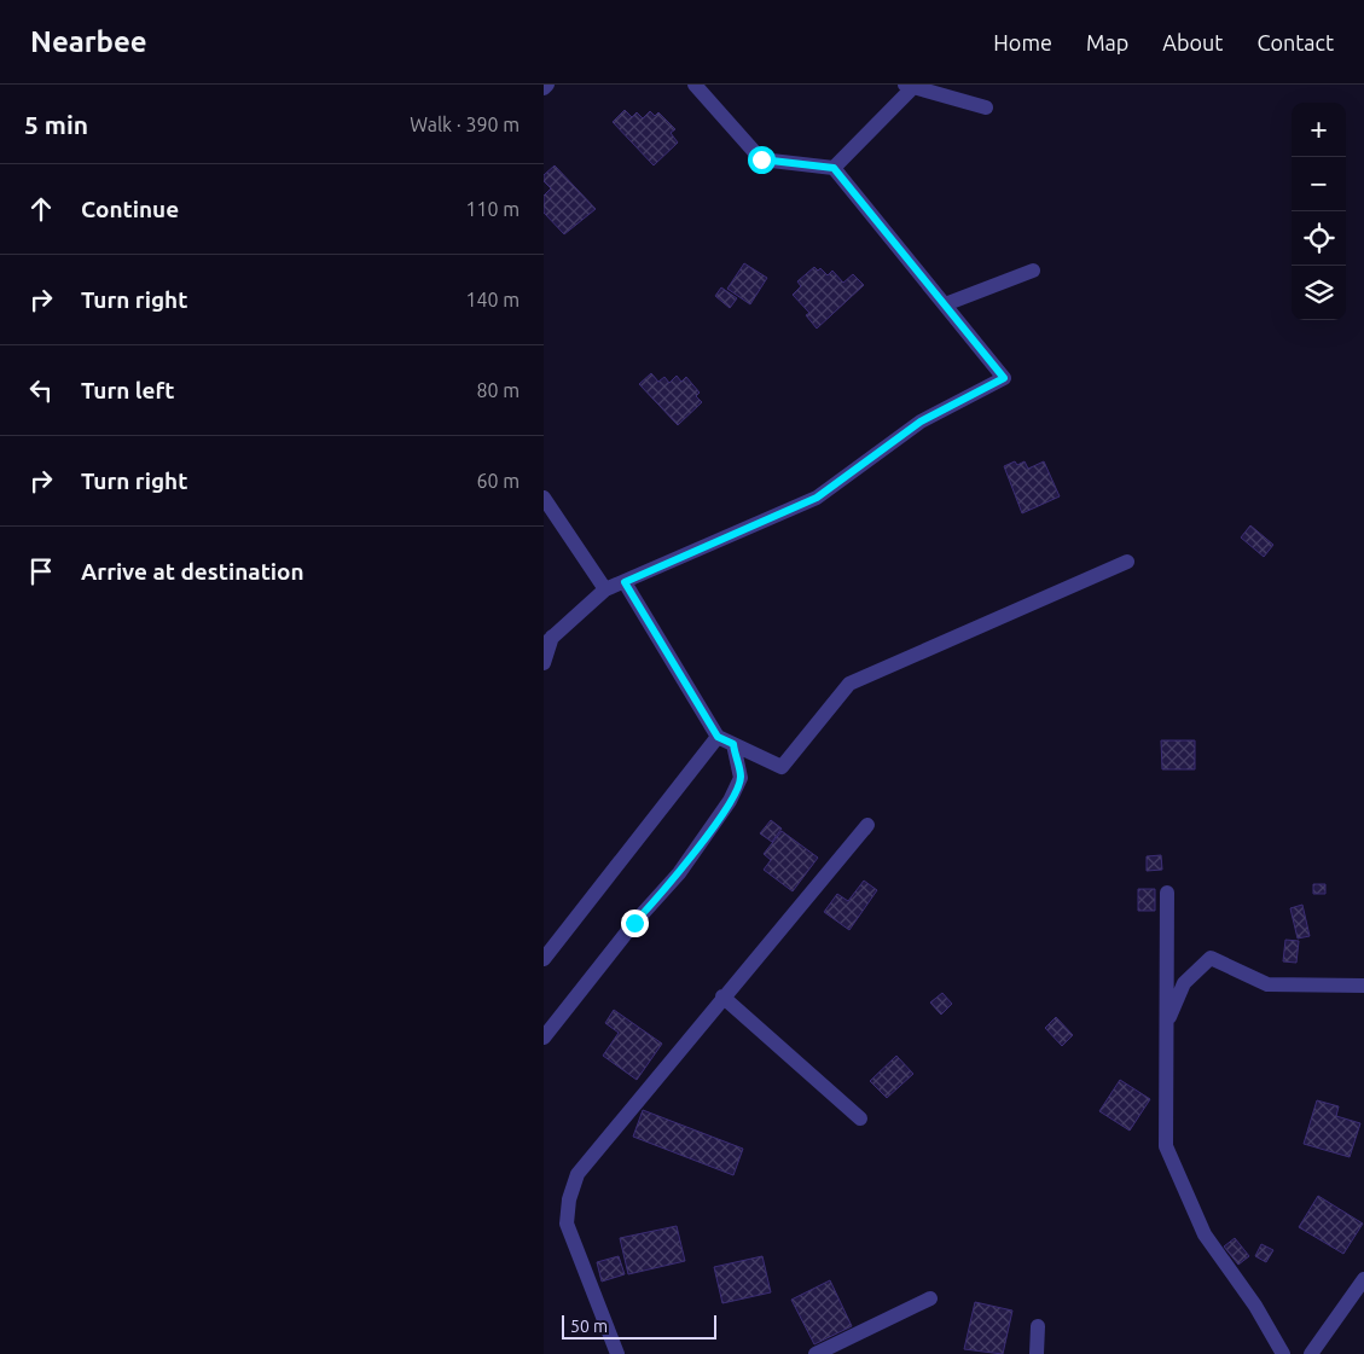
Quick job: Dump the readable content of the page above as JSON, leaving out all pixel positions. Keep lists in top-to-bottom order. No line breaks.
{"scale_bar":"50 m","page":{"header":"Nearbee","nav":["Home","Map","About","Contact"],"heading":["5 min","Walk · 390 m"],"map_buttons":["+","−"],"list":[["Continue","110 m"],["Turn right","140 m"],["Turn left","80 m"],["Turn right","60 m"],"Arrive at destination"],"scale":"50 m"}}
